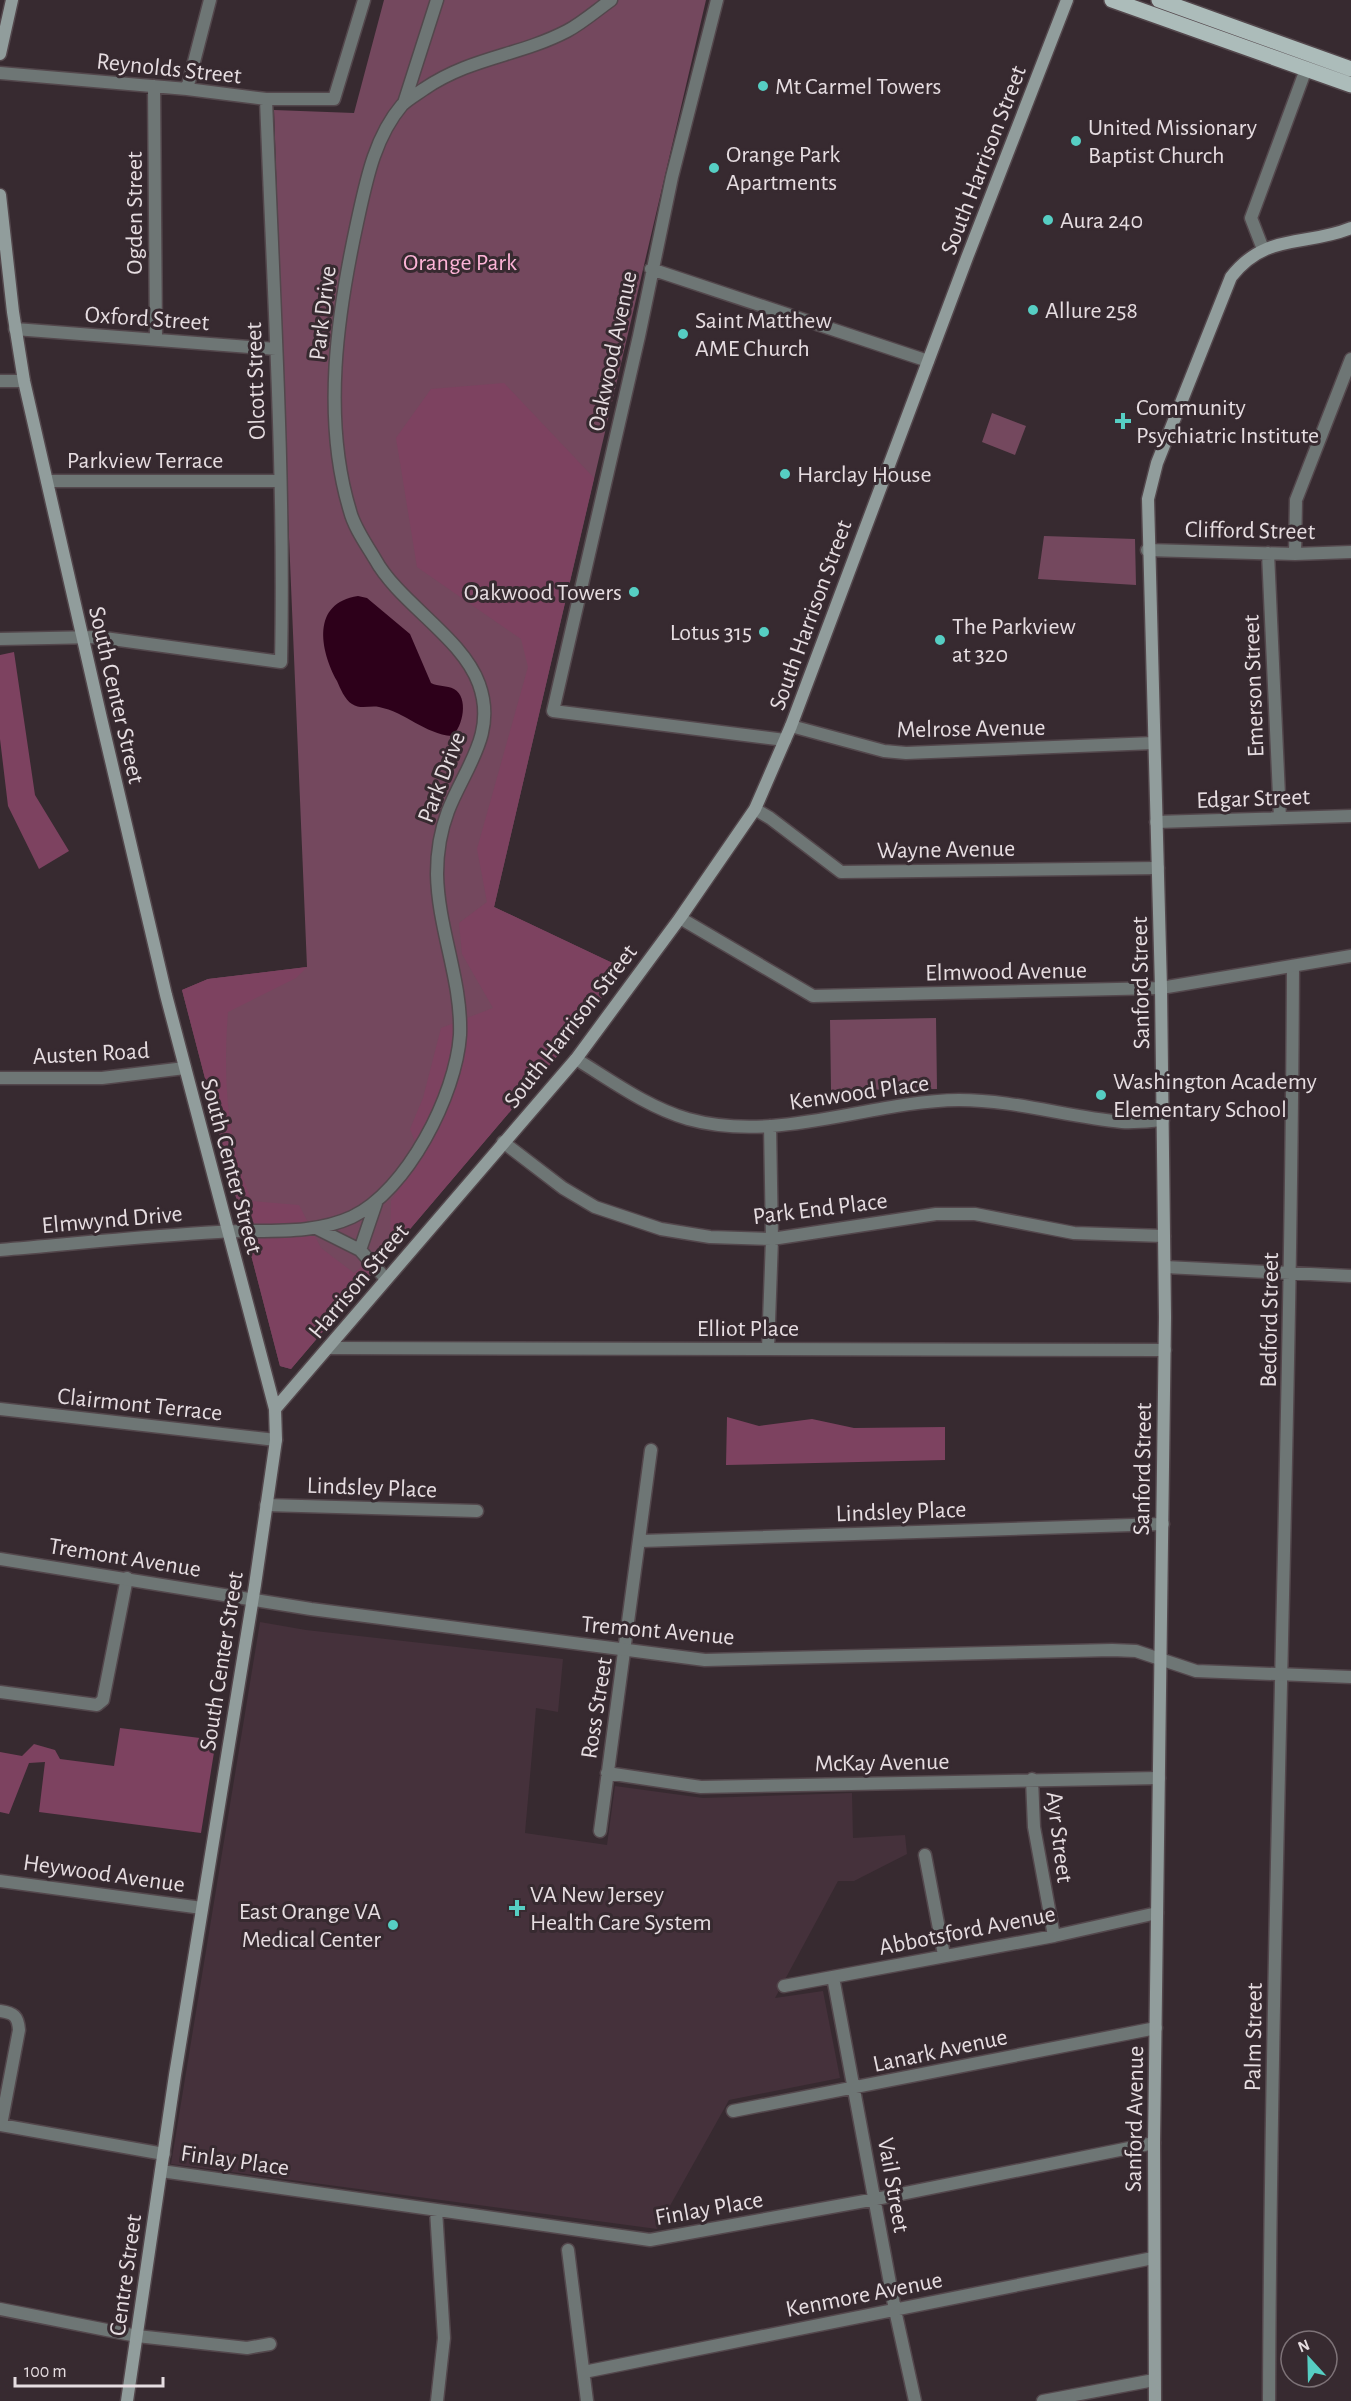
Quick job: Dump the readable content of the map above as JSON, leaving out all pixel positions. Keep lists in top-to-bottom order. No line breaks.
{"streets":{"main road":["South Harrison Street","South Center Street","Sanford Street","Harrison Street","Sanford Avenue","Centre Street"],"street":["Reynolds Street","Ogden Street","Park Drive","Oxford Street","Oakwood Avenue","Olcott Street","Parkview Terrace","Clifford Street","Emerson Street","Melrose Avenue","Edgar Street","Wayne Avenue","Elmwood Avenue","Austen Road","Kenwood Place","Park End Place","Elmwynd Drive","Bedford Street","Elliot Place","Clairmont Terrace","Lindsley Place","Tremont Avenue","Ross Street","McKay Avenue","Ayr Street","Heywood Avenue","Abbotsford Avenue","Palm Street","Lanark Avenue","Finlay Place","Vail Street","Kenmore Avenue"]},"crossings":[["Reynolds Street","Ogden Street"],["Reynolds Street","Olcott Street"],["South Harrison Street","Oakwood Avenue"],["South Harrison Street","Melrose Avenue"],["South Harrison Street","Wayne Avenue"],["South Harrison Street","Elmwood Avenue"],["South Harrison Street","Kenwood Place"],["South Harrison Street","Park End Place"],["South Harrison Street","Harrison Street"],["Ogden Street","Oxford Street"],["Park Drive","South Center Street"],["Park Drive","Elmwynd Drive"],["Oxford Street","Olcott Street"],["Oxford Street","South Center Street"],["Olcott Street","Parkview Terrace"],["Olcott Street","South Center Street"],["Parkview Terrace","South Center Street"],["Clifford Street","Emerson Street"],["Clifford Street","Sanford Street"],["Emerson Street","Edgar Street"],["South Center Street","Austen Road"],["South Center Street","Elmwynd Drive"],["South Center Street","Harrison Street"],["South Center Street","Clairmont Terrace"],["South Center Street","Lindsley Place"],["South Center Street","Tremont Avenue"],["South Center Street","Heywood Avenue"],["South Center Street","Centre Street"],["Melrose Avenue","Sanford Street"],["Edgar Street","Sanford Street"],["Wayne Avenue","Sanford Street"],["Elmwood Avenue","Sanford Street"],["Elmwood Avenue","Bedford Street"],["Sanford Street","Kenwood Place"],["Sanford Street","Park End Place"],["Sanford Street","Elliot Place"],["Sanford Street","Lindsley Place"],["Sanford Street","Tremont Avenue"],["Sanford Street","McKay Avenue"],["Sanford Street","Sanford Avenue"],["Harrison Street","Elliot Place"],["Bedford Street","Tremont Avenue"],["Bedford Street","Palm Street"],["Lindsley Place","Ross Street"],["Tremont Avenue","Ross Street"],["Tremont Avenue","Palm Street"],["Ross Street","McKay Avenue"],["McKay Avenue","Ayr Street"],["Ayr Street","Abbotsford Avenue"],["Abbotsford Avenue","Sanford Avenue"],["Abbotsford Avenue","Vail Street"],["Lanark Avenue","Sanford Avenue"],["Lanark Avenue","Vail Street"],["Sanford Avenue","Finlay Place"],["Sanford Avenue","Kenmore Avenue"],["Finlay Place","Vail Street"],["Finlay Place","Centre Street"],["Vail Street","Kenmore Avenue"]],"parks":["Orange Park"],"places":{"other":["Mt Carmel Towers","United Missionary Baptist Church","Orange Park Apartments","Aura 240","Allure 258","Saint Matthew AME Church","Harclay House","Oakwood Towers","Lotus 315","The Parkview at 320","Washington Academy Elementary School","East Orange VA Medical Center"],"health":["Community Psychiatric Institute","VA New Jersey Health Care System"]},"scale_bar":"100 m","north":"top"}
